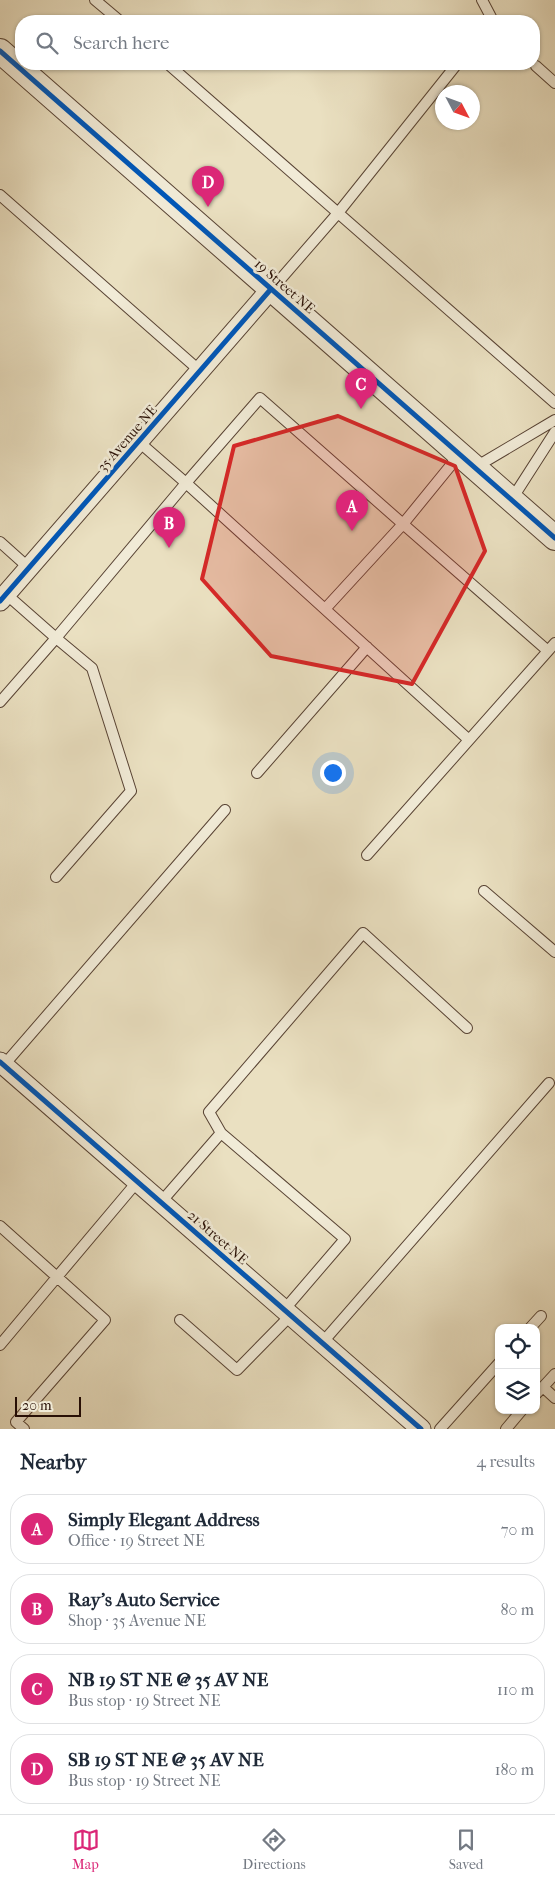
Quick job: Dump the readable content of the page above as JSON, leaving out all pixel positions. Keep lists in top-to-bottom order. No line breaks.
{"streets":{"street":["19 Street NE","35 Avenue NE","21 Street NE"]},"crossings":[["19 Street NE","35 Avenue NE"]],"scale_bar":"20 m","north":"bottom right","page":{"search":"Search here","pins":["D","C","A","B"],"scale":"20 m","heading":["Nearby","4 results"],"list":[{"mark":"A","name":"Simply Elegant Address","note":"Office · 19 Street NE","value":"70 m"},{"mark":"B","name":"Ray's Auto Service","note":"Shop · 35 Avenue NE","value":"80 m"},{"mark":"C","name":"NB 19 ST NE @ 35 AV NE","note":"Bus stop · 19 Street NE","value":"110 m"},{"mark":"D","name":"SB 19 ST NE @ 35 AV NE","note":"Bus stop · 19 Street NE","value":"180 m"}],"nav":["Map","Directions","Saved"]}}
